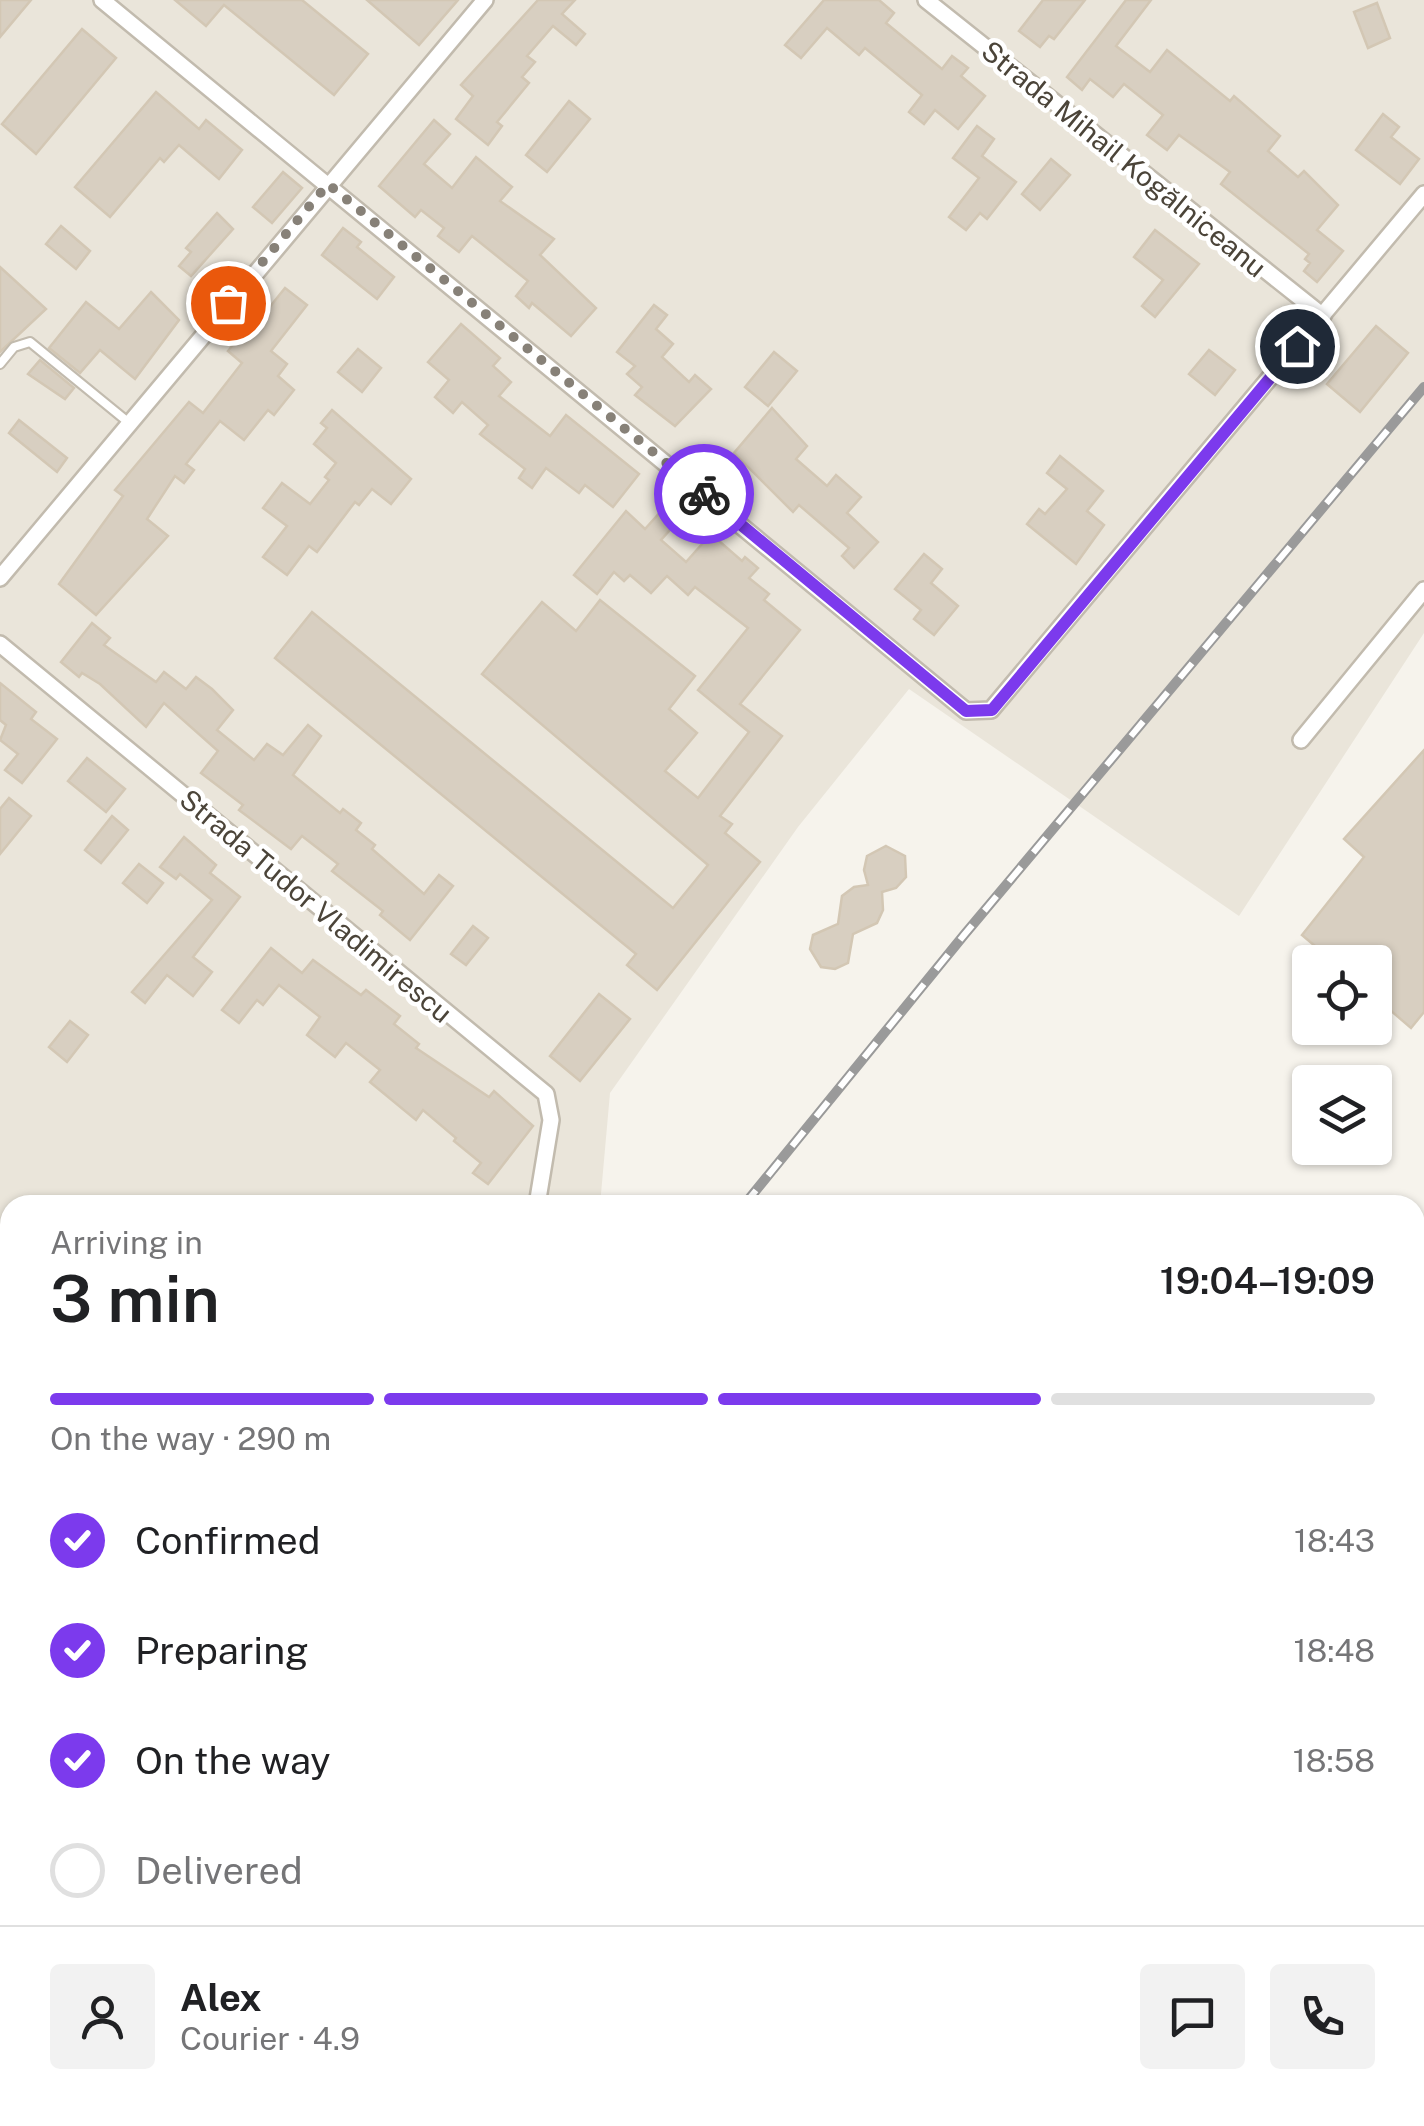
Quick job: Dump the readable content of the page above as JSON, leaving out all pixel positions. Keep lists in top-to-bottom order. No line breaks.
{"streets":{"street":["Strada Mihail Kogălniceanu","Strada Tudor Vladimirescu"]},"page":{"heading":["3 min","Arriving in","19:04–19:09"],"panel":["Alex","Courier · 4.9"],"bar":"On the way · 290 m","list":[["Confirmed","18:43"],["Preparing","18:48"],["On the way","18:58"],"Delivered"]}}
